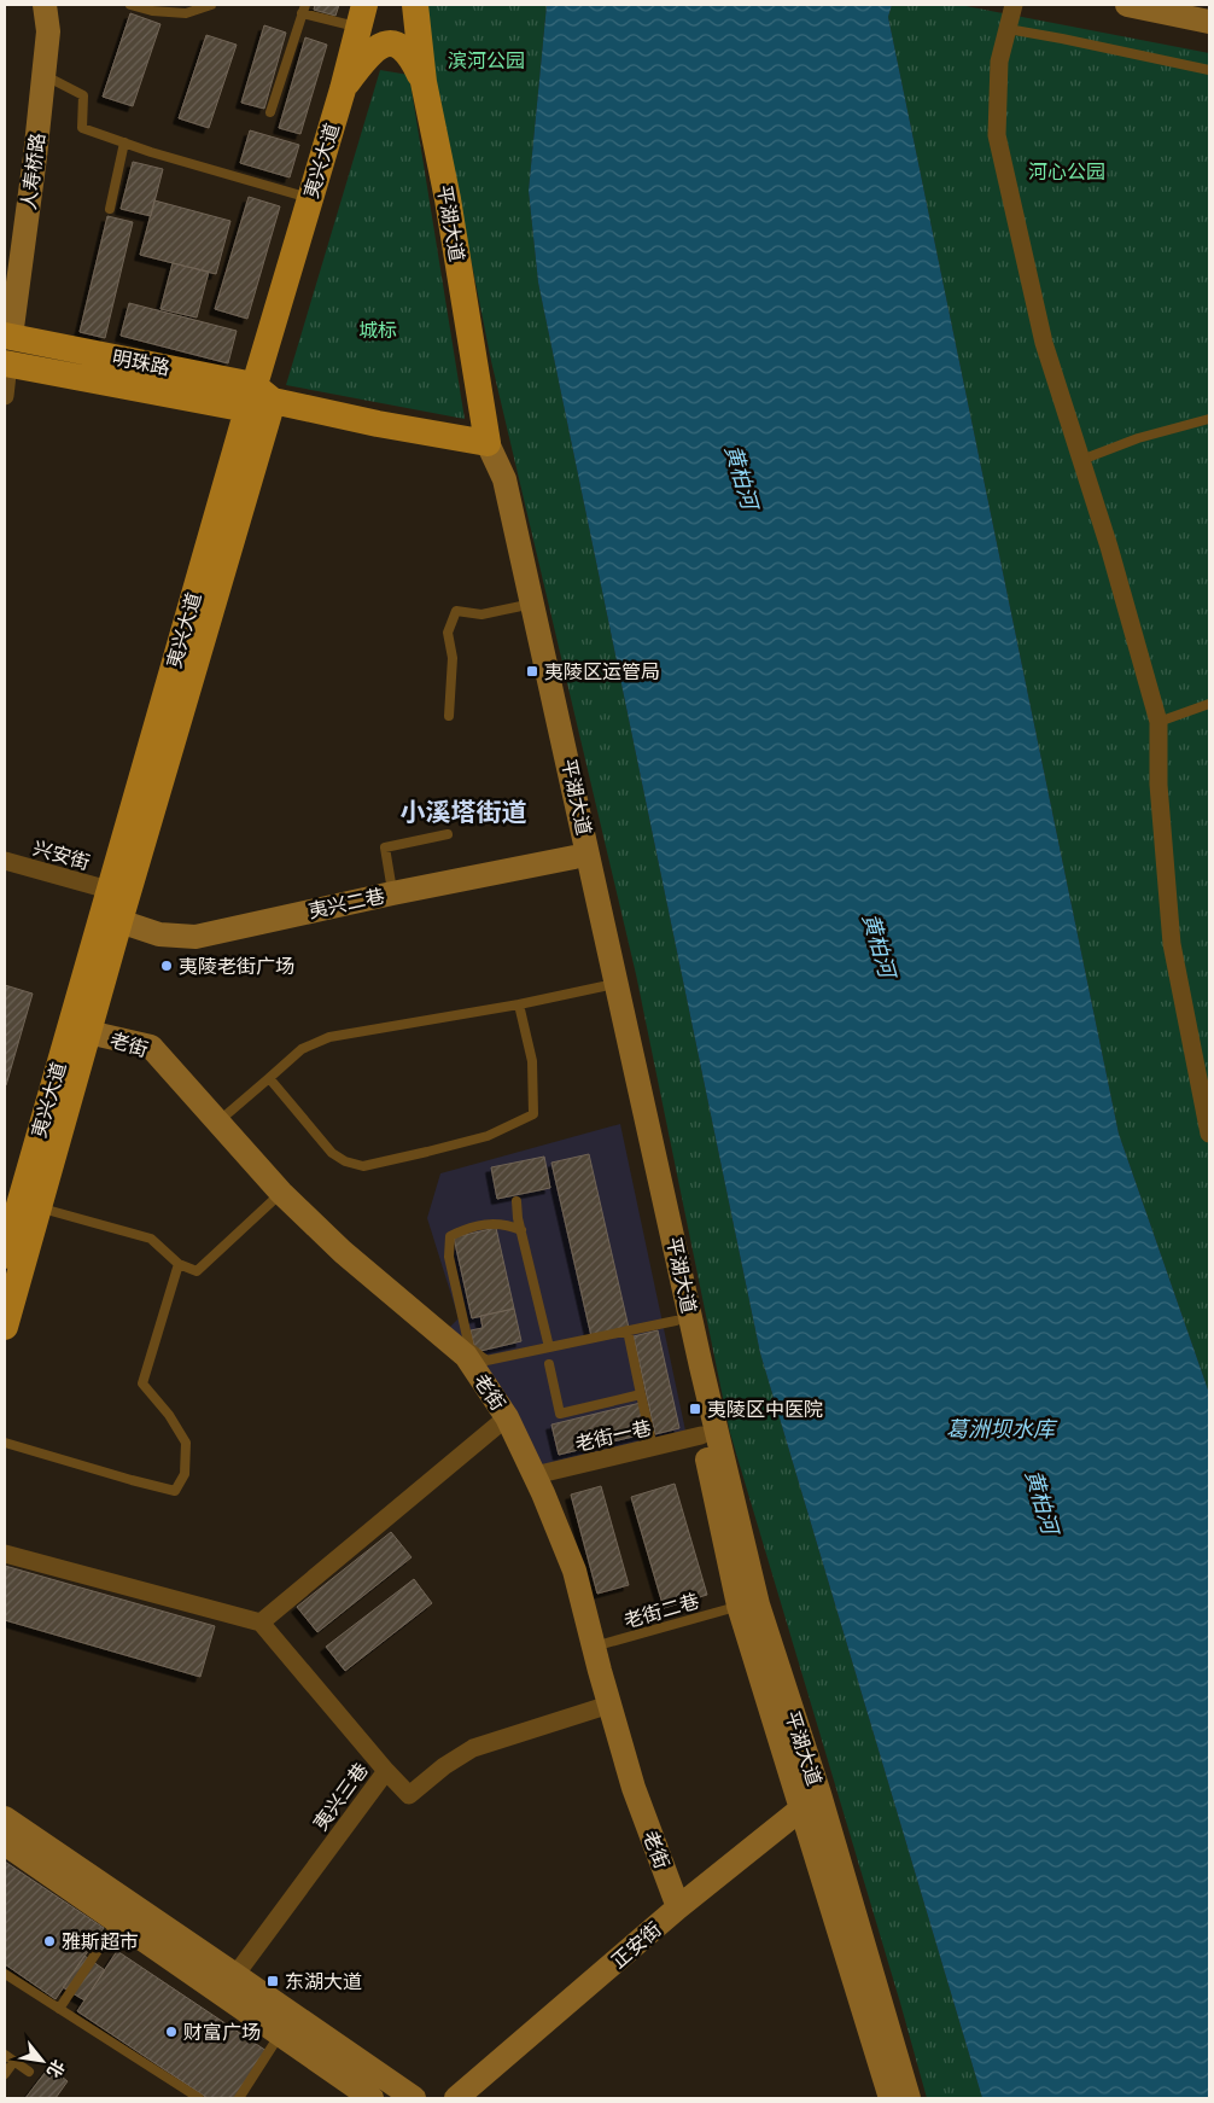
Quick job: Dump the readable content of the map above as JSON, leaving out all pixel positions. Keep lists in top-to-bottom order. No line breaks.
{"streets":{"main road":["夷兴大道","人寿桥路","平湖大道","明珠路","夷兴二巷","老街","正安街"],"street":["兴安街","老街一巷","夷兴三巷"],"lane":["老街二巷"]},"crossings":[["夷兴大道","明珠路"],["夷兴大道","兴安街"],["夷兴大道","夷兴二巷"],["夷兴大道","老街"],["人寿桥路","明珠路"],["平湖大道","明珠路"],["平湖大道","夷兴二巷"],["平湖大道","老街一巷"],["平湖大道","老街二巷"],["平湖大道","正安街"],["老街","老街一巷"],["老街","老街二巷"],["老街","正安街"]],"districts":["小溪塔街道"],"water":["黄柏河","葛洲坝水库"],"parks":["滨河公园","河心公园","城标"],"places":{"transit":["夷陵区运管局","夷陵区中医院","东湖大道"],"other":["夷陵老街广场","雅斯超市","财富广场"]},"north":"bottom right"}
